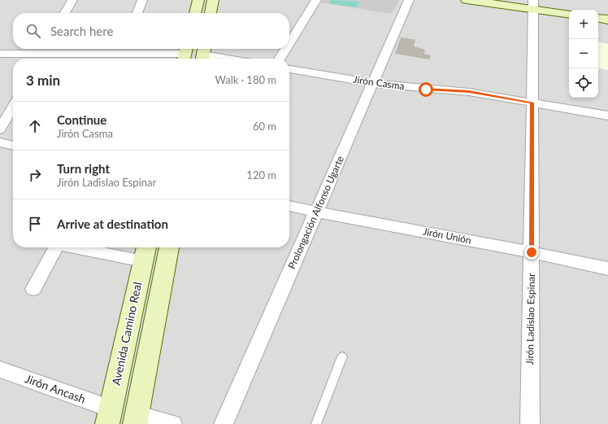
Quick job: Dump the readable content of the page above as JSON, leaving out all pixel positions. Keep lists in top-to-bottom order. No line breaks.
{"streets":{"main road":["Avenida Camino Real"],"street":["Jirón Casma","Prolongación Alfonso Ugarte","Jirón Unión","Jirón Ladislao Espinar","Jirón Ancash"]},"crossings":[["Jirón Casma","Prolongación Alfonso Ugarte"],["Jirón Casma","Jirón Ladislao Espinar"],["Prolongación Alfonso Ugarte","Jirón Unión"],["Jirón Unión","Jirón Ladislao Espinar"],["Avenida Camino Real","Jirón Ancash"]],"page":{"map_buttons":["+","−"],"search":"Search here","heading":["3 min","Walk · 180 m"],"list":[["Continue","Jirón Casma","60 m"],["Turn right","Jirón Ladislao Espinar","120 m"],"Arrive at destination"]}}
